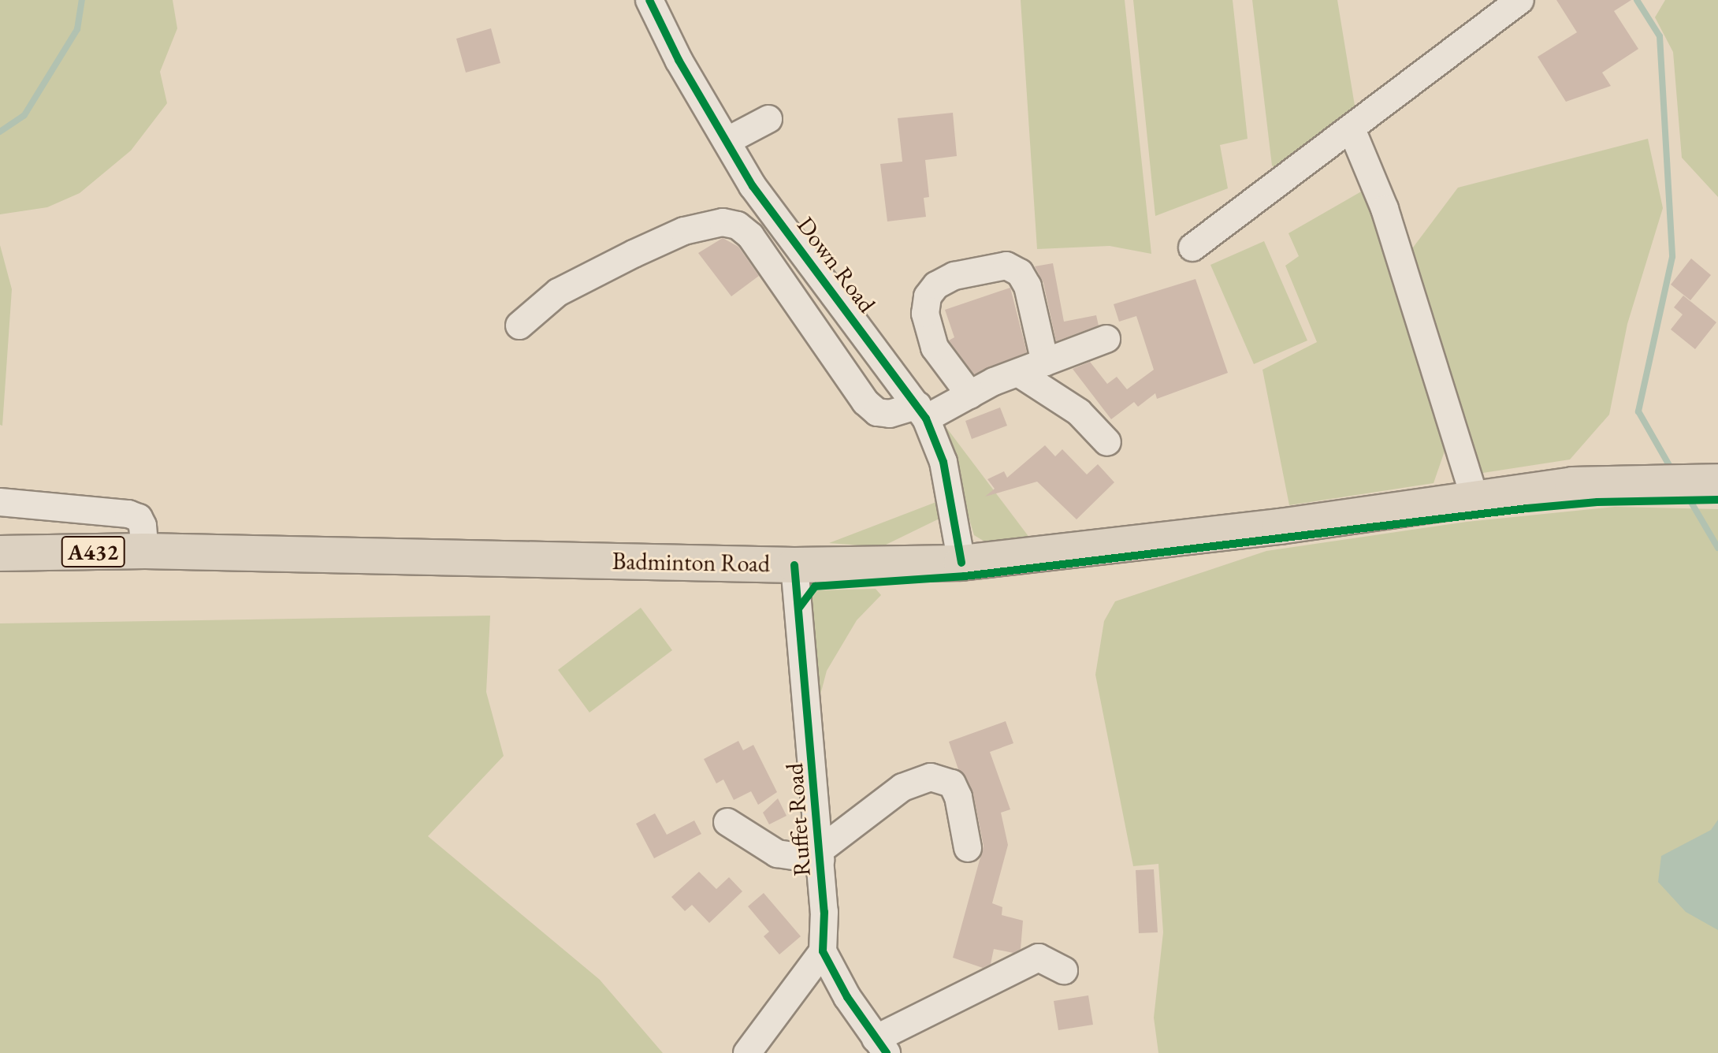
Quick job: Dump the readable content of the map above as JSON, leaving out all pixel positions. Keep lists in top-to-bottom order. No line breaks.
{"streets":{"main road":["A432","Badminton Road"],"street":["Down Road","Ruffet Road"]},"crossings":[["Down Road","Badminton Road"],["Badminton Road","Ruffet Road"]]}
